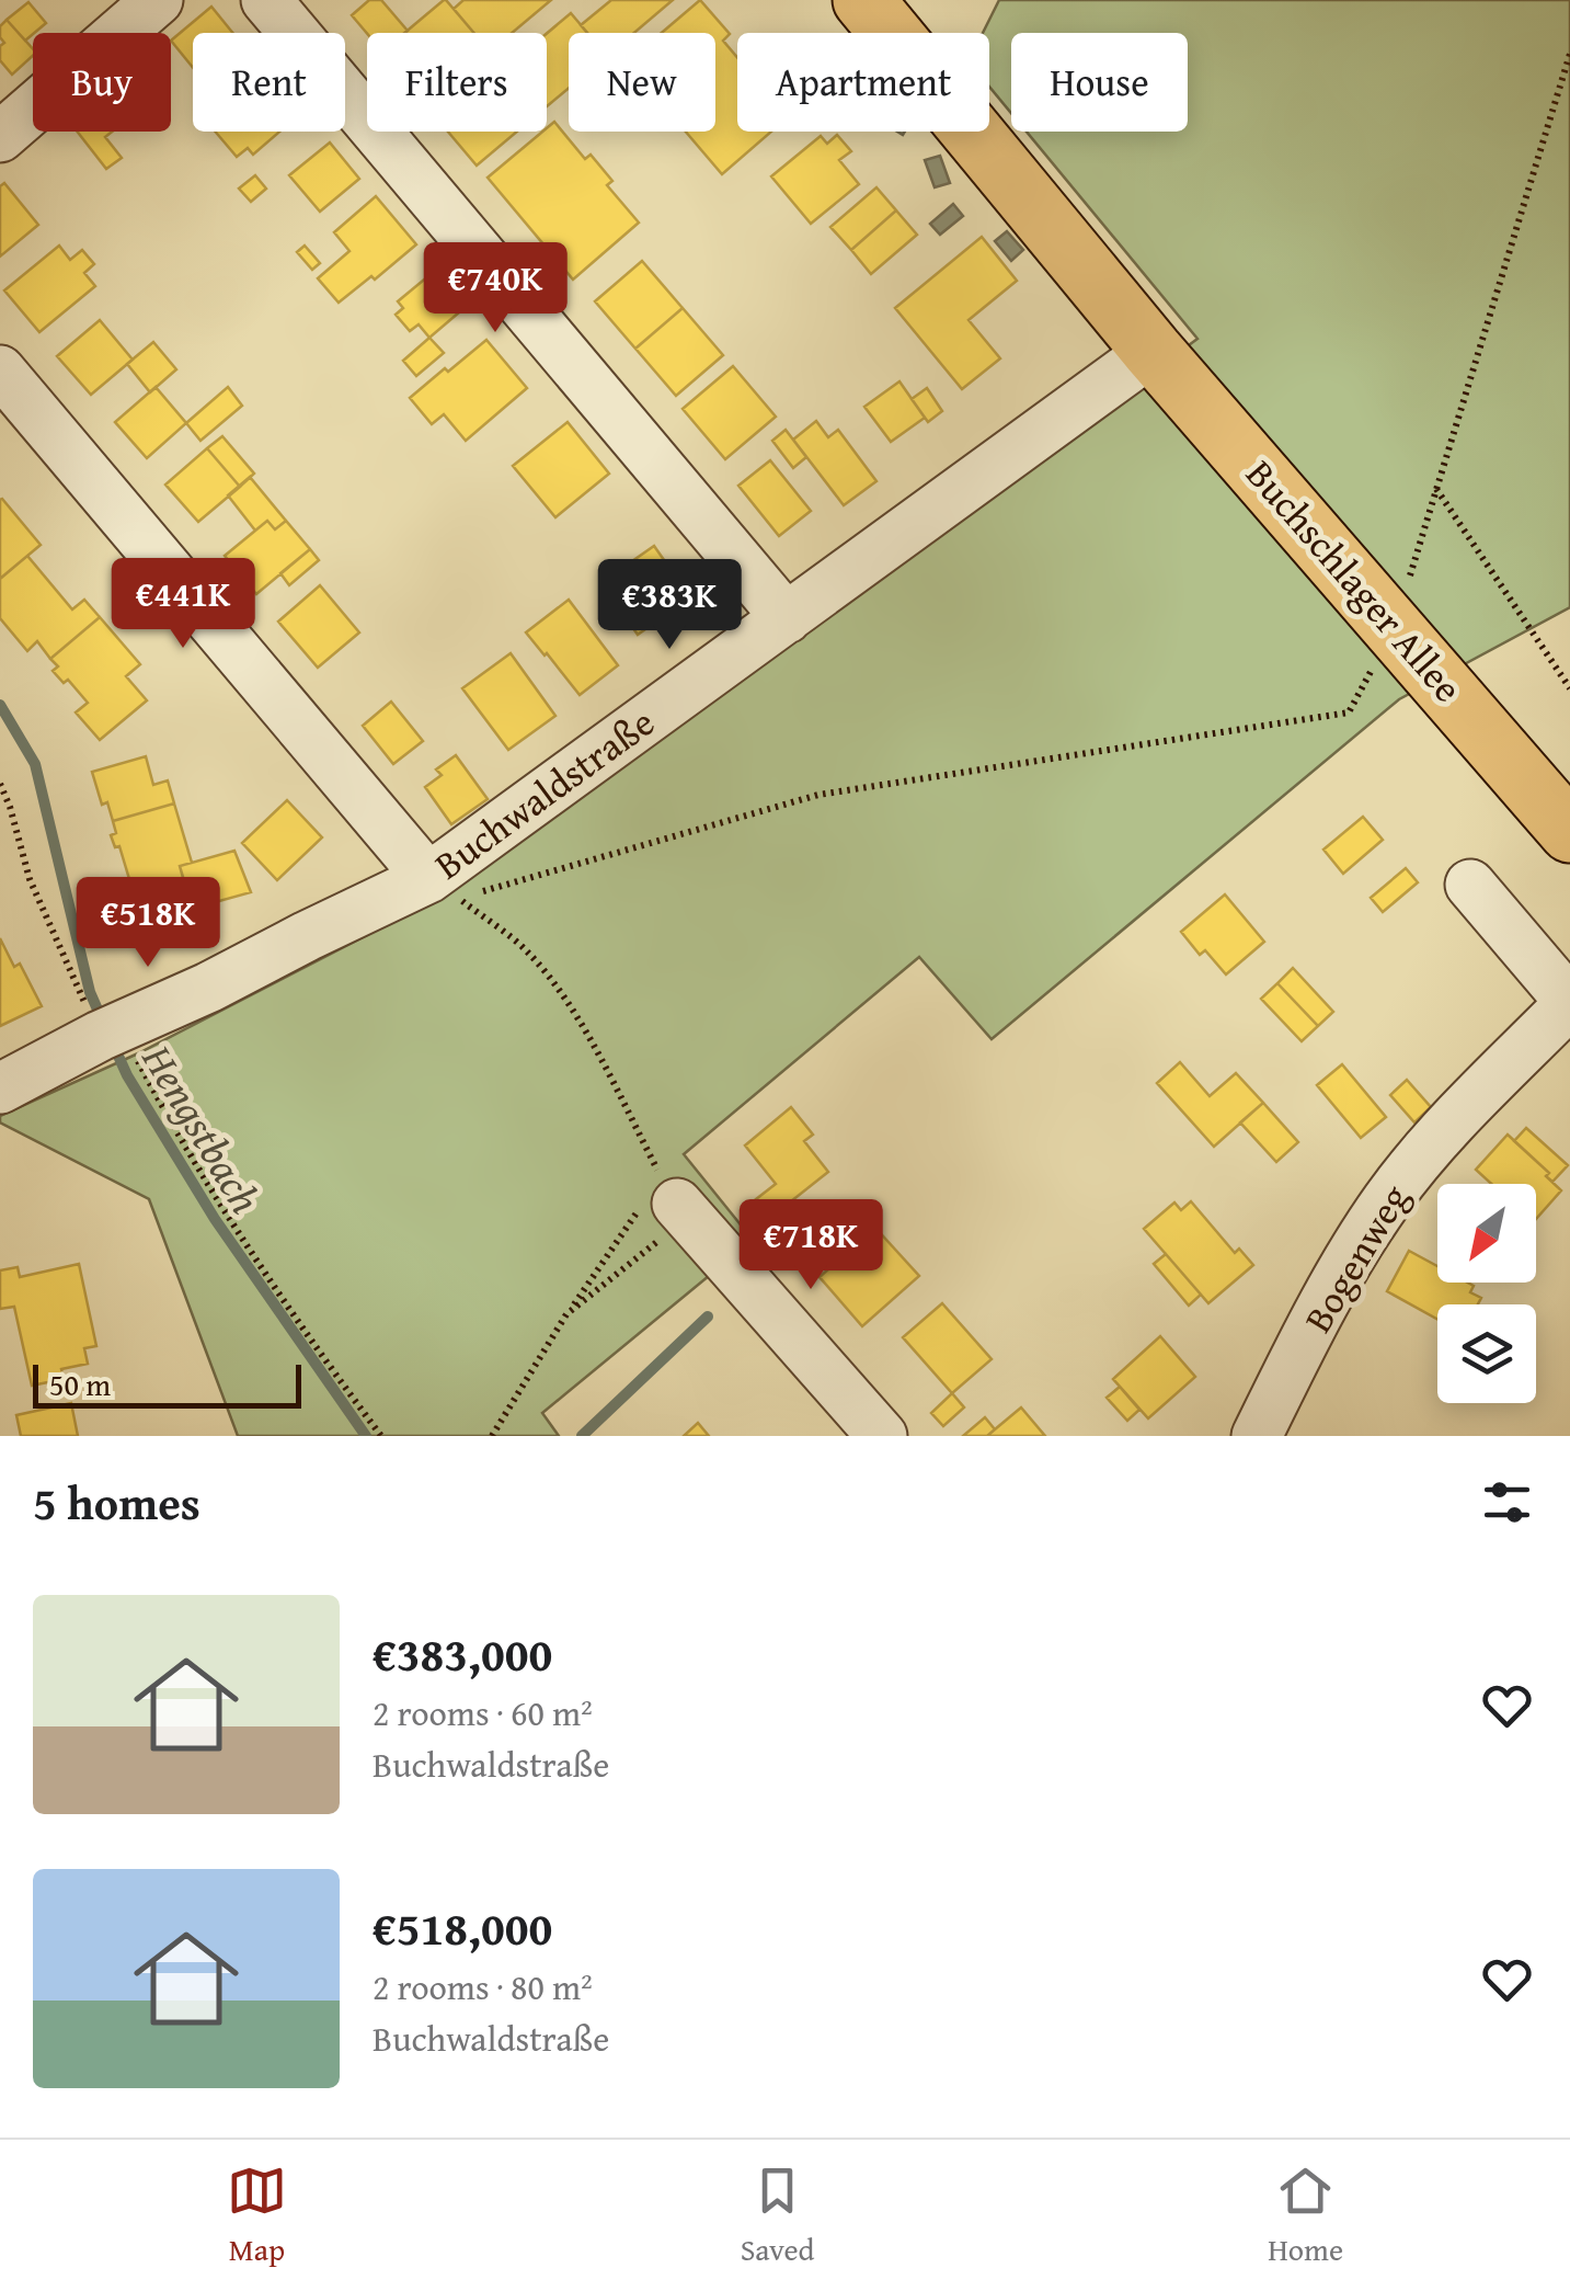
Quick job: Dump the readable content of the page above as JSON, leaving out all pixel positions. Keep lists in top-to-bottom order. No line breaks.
{"streets":{"main road":["Buchschlager Allee"],"street":["Buchwaldstraße","Bogenweg"]},"crossings":[["Buchschlager Allee","Buchwaldstraße"]],"water":["Hengstbach"],"scale_bar":"50 m","north":"bottom left","page":{"chip":["Buy","Rent","Filters","New","Apartment","House"],"price":["€740K","€441K","€383K","€518K","€718K"],"scale":"50 m","heading":"5 homes","list":[{"name":"€383,000","note":"2 rooms · 60 m² · Buchwaldstraße"},{"name":"€518,000","note":"2 rooms · 80 m² · Buchwaldstraße"}],"tabs":["Map","Saved","Home"]}}
